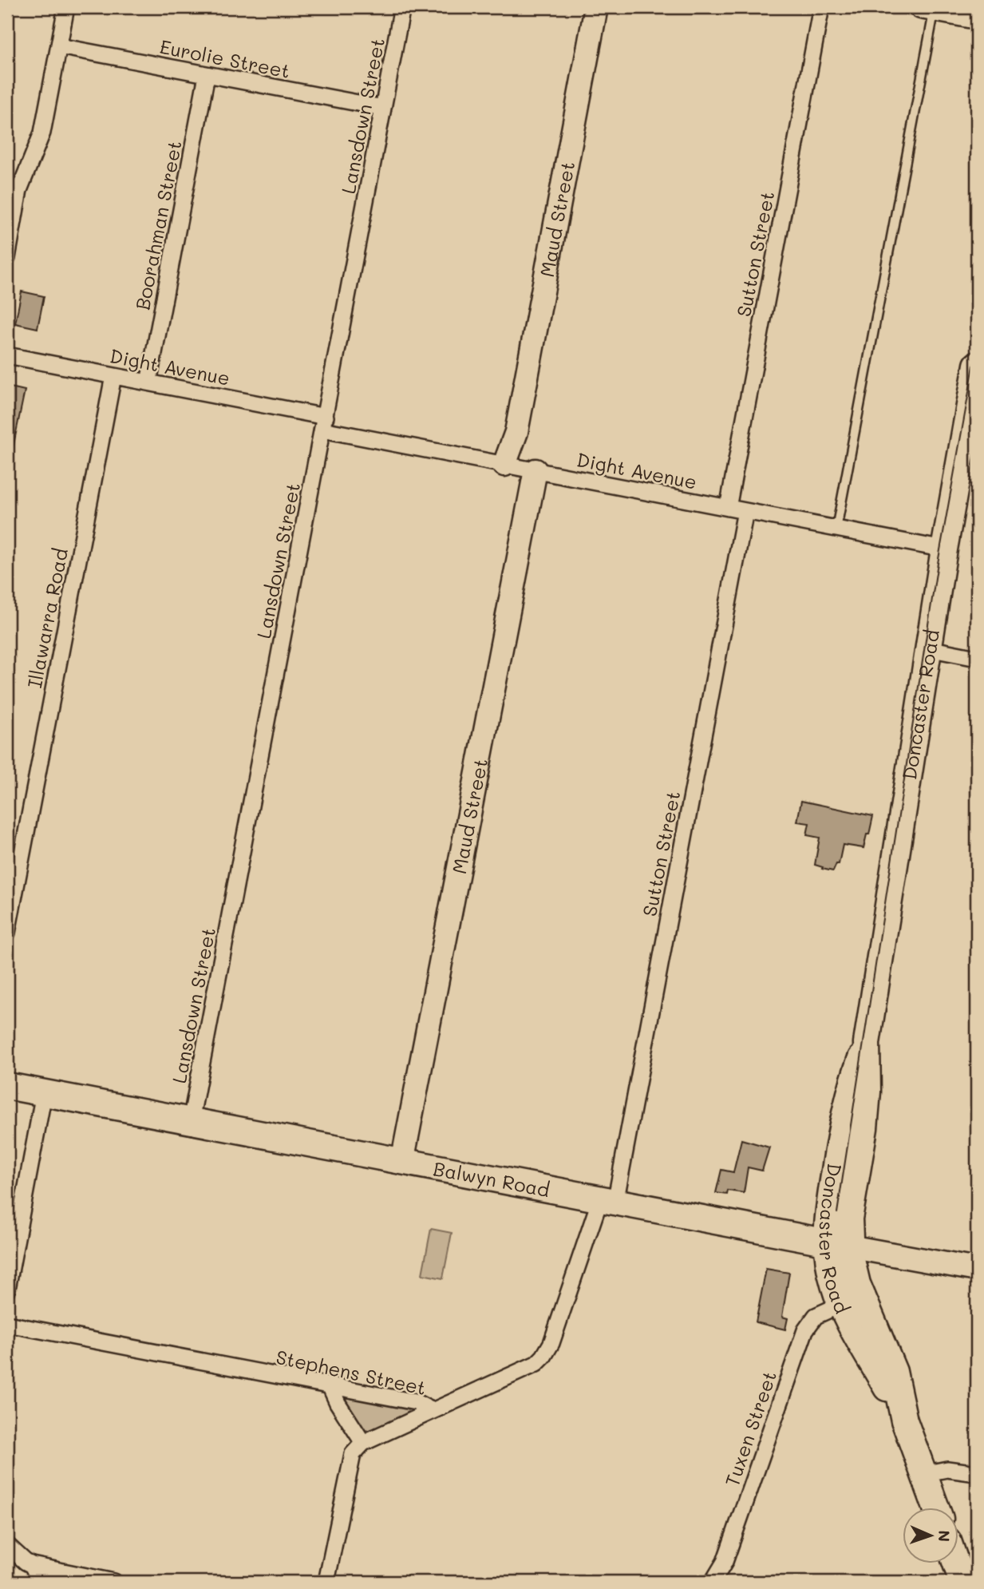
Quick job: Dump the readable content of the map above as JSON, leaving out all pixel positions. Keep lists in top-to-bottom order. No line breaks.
{"streets":{"main road":["Doncaster Road","Balwyn Road"],"street":["Eurolie Street","Lansdown Street","Maud Street","Boorahman Street","Sutton Street","Dight Avenue","Illawarra Road","Stephens Street","Tuxen Street"]},"crossings":[["Eurolie Street","Lansdown Street"],["Eurolie Street","Boorahman Street"],["Lansdown Street","Dight Avenue"],["Lansdown Street","Balwyn Road"],["Maud Street","Dight Avenue"],["Maud Street","Balwyn Road"],["Boorahman Street","Dight Avenue"],["Sutton Street","Dight Avenue"],["Sutton Street","Balwyn Road"],["Sutton Street","Stephens Street"],["Dight Avenue","Illawarra Road"],["Dight Avenue","Doncaster Road"],["Doncaster Road","Balwyn Road"],["Doncaster Road","Tuxen Street"],["Balwyn Road","Stephens Street"]],"north":"right"}
